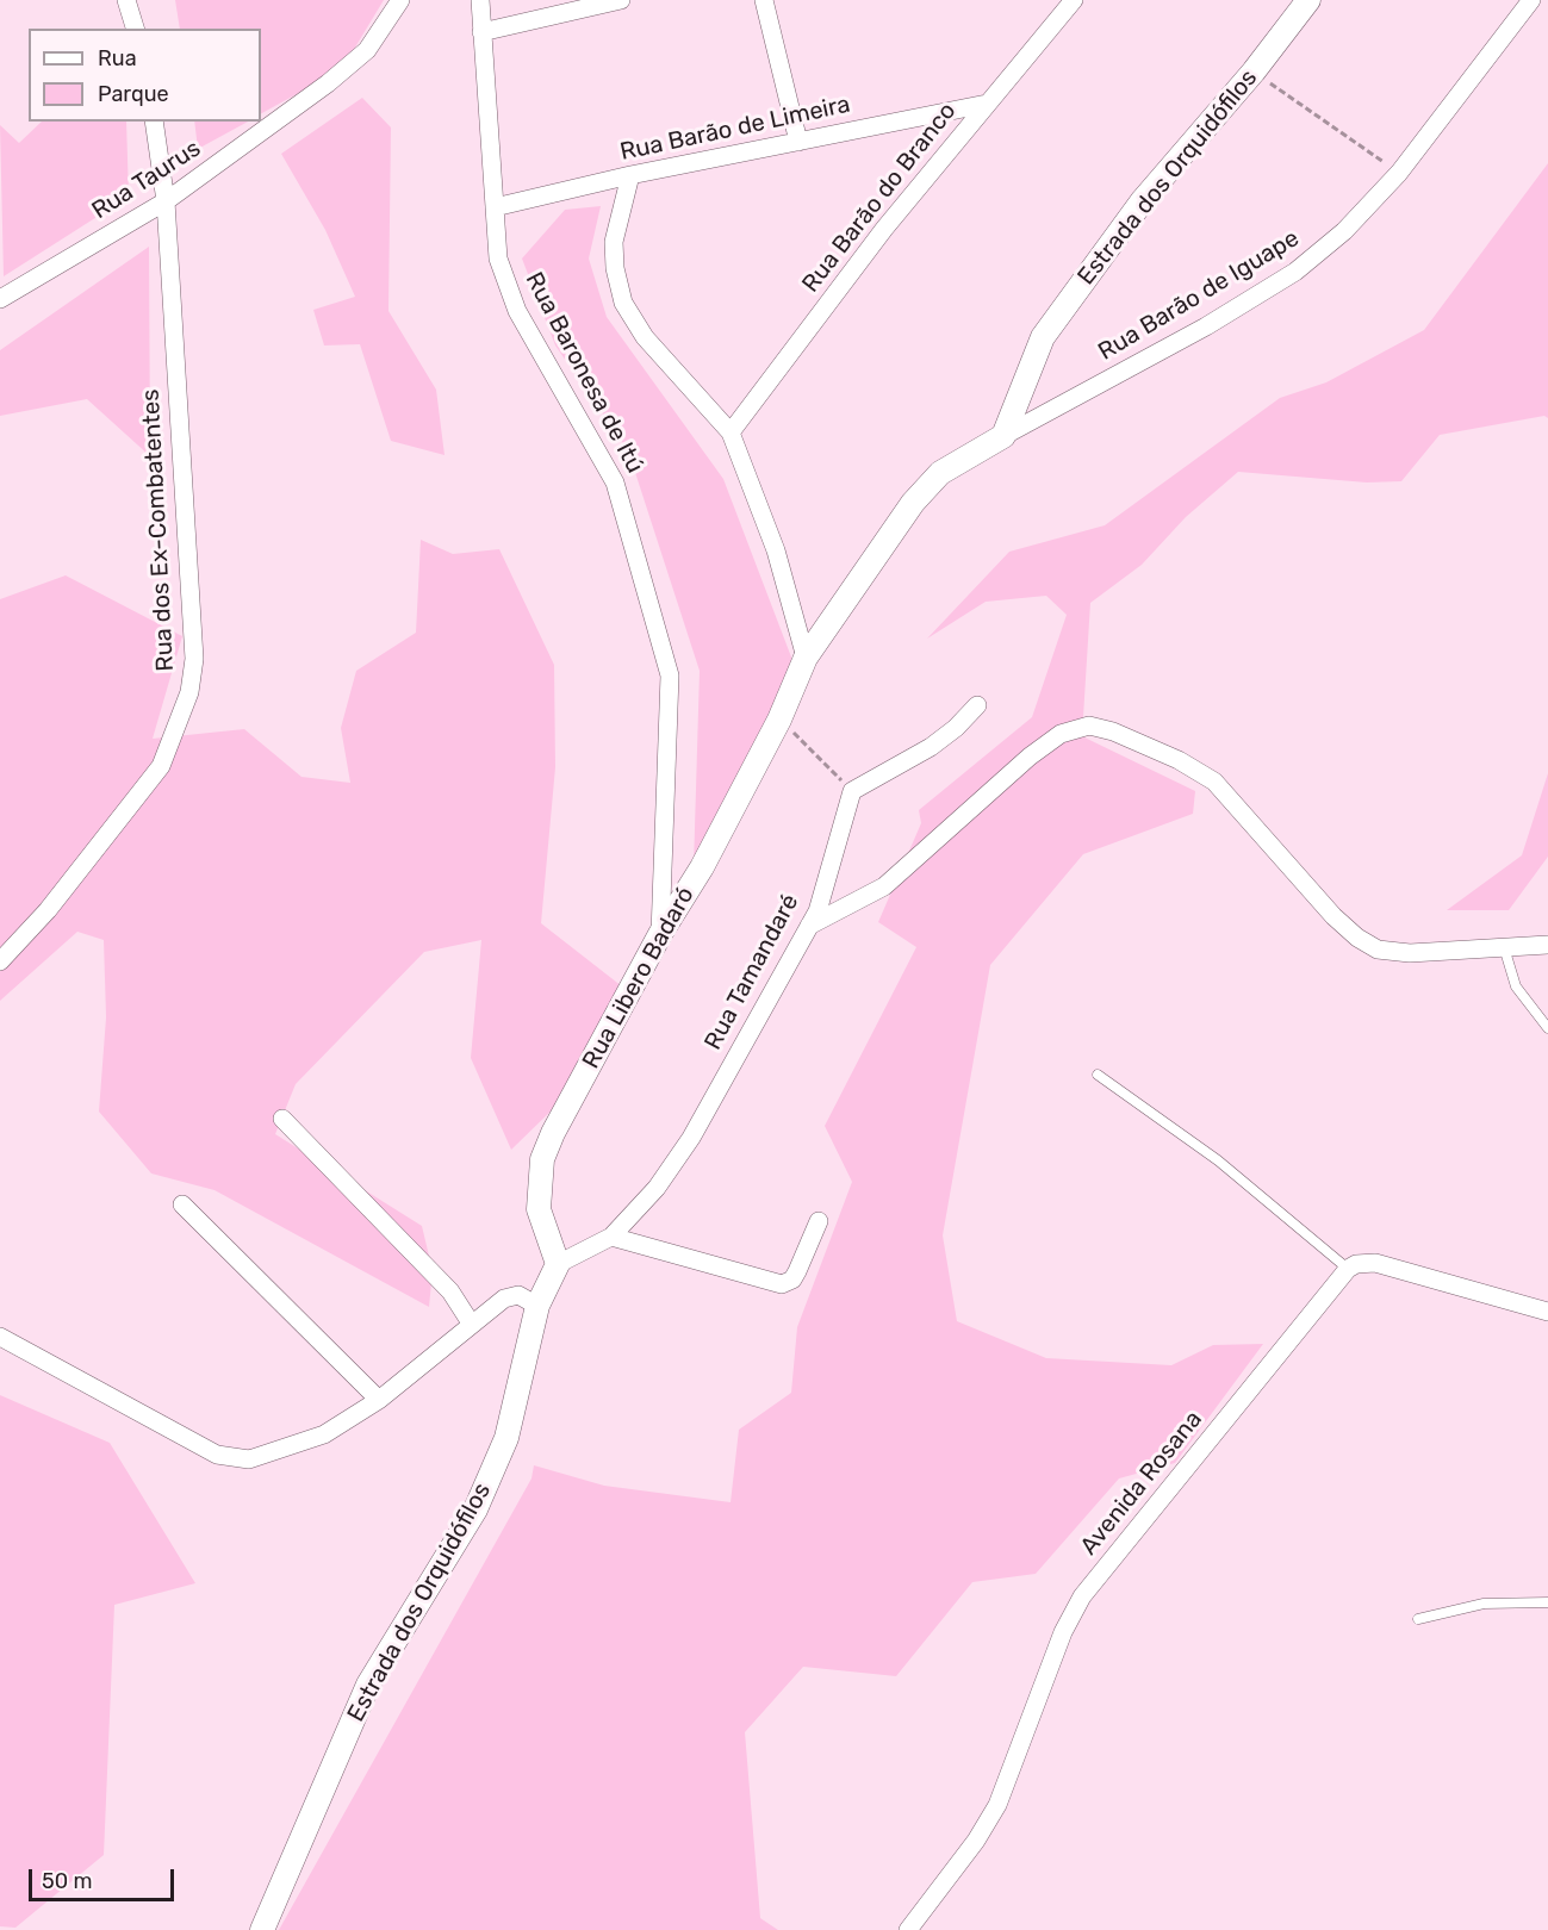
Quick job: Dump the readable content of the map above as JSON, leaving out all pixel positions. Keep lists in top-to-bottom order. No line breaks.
{"streets":{"street":["Rua Barão de Limeira","Estrada dos Orquidófilos","Rua Taurus","Rua Barão do Branco","Rua Barão de Iguape","Rua Baronesa de Itú","Rua dos Ex-Combatentes","Rua Tamandaré","Rua Libero Badaró","Avenida Rosana"]},"crossings":[["Rua Barão de Limeira","Rua Barão do Branco"],["Rua Barão de Limeira","Rua Baronesa de Itú"],["Estrada dos Orquidófilos","Rua Barão de Iguape"],["Rua Taurus","Rua dos Ex-Combatentes"],["Rua Baronesa de Itú","Rua Libero Badaró"],["Rua Tamandaré","Rua Libero Badaró"]],"legend":["Rua","Parque"],"scale_bar":"50 m"}
